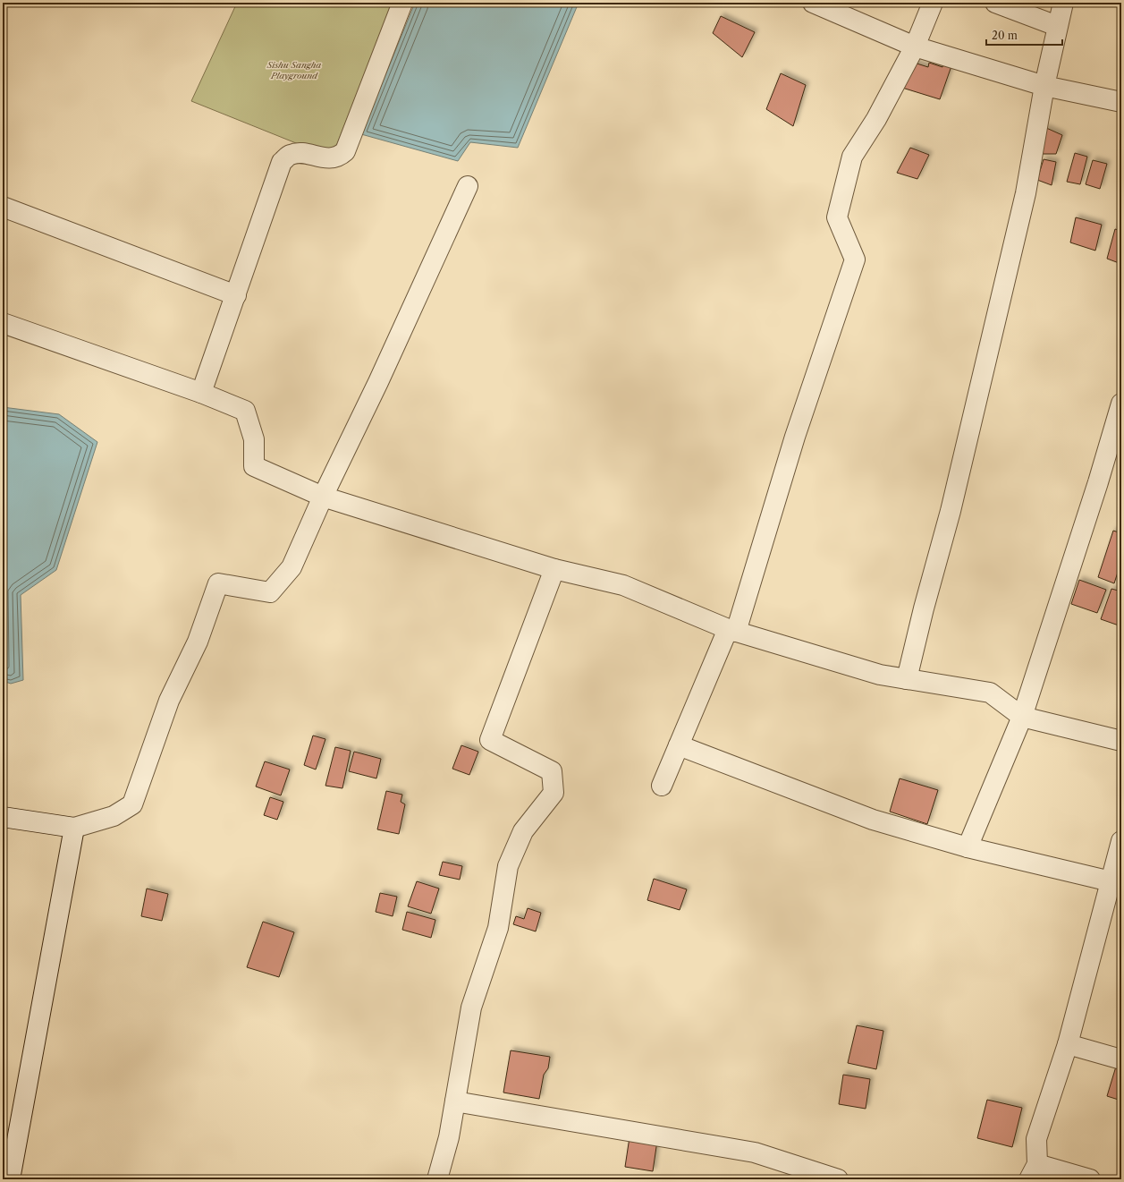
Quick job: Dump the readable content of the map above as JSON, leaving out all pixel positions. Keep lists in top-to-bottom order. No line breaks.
{"parks":["Sishu Sangha Playground"],"scale_bar":"20 m"}
